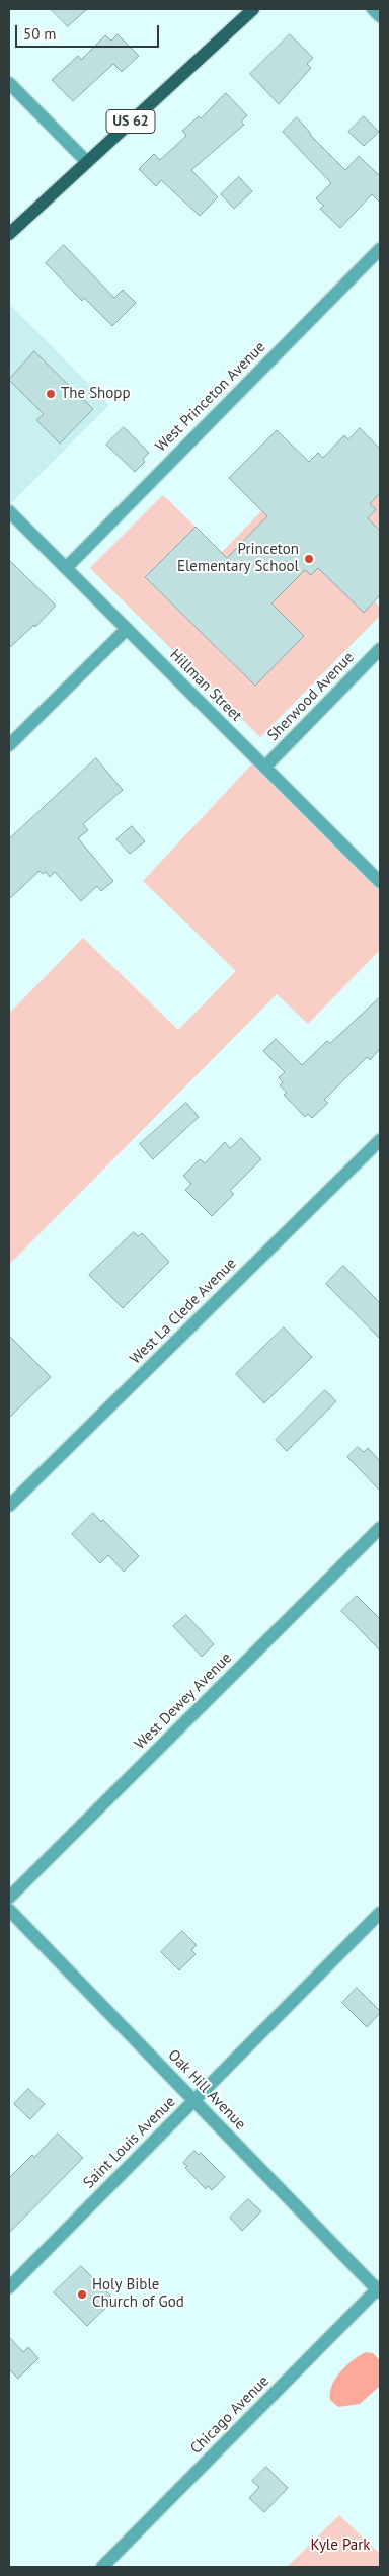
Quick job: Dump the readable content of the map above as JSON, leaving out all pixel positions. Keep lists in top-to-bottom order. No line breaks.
{"streets":{"main road":["US 62"],"street":["West Princeton Avenue","Hillman Street","Sherwood Avenue","West La Clede Avenue","West Dewey Avenue","Oak Hill Avenue","Saint Louis Avenue","Chicago Avenue"]},"crossings":[["West Princeton Avenue","Hillman Street"],["Hillman Street","Sherwood Avenue"],["Oak Hill Avenue","Saint Louis Avenue"],["Oak Hill Avenue","Chicago Avenue"]],"parks":["Kyle Park"],"places":["The Shopp","Princeton Elementary School","Holy Bible Church of God"],"scale_bar":"50 m"}
